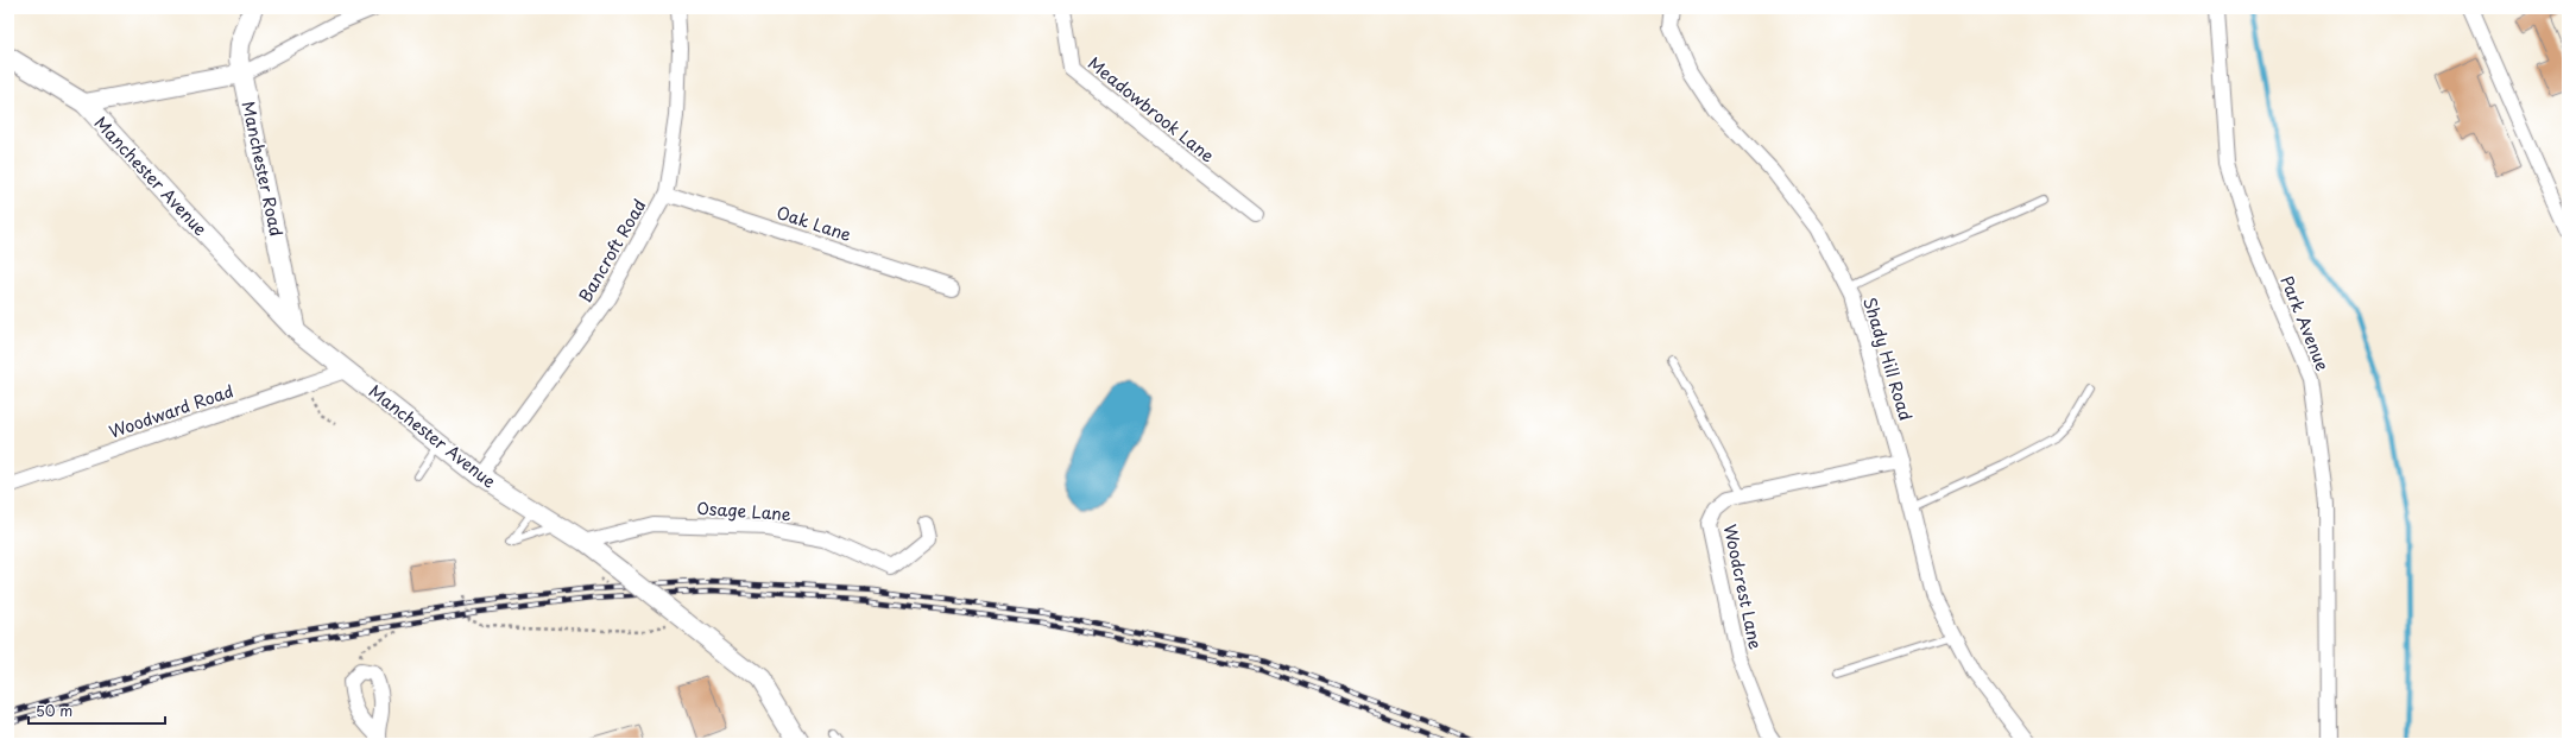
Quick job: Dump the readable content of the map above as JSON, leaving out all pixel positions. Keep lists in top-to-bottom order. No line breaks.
{"streets":{"street":["Meadowbrook Lane","Manchester Road","Manchester Avenue","Oak Lane","Bancroft Road","Park Avenue","Shady Hill Road","Woodward Road","Osage Lane","Woodcrest Lane"]},"crossings":[["Manchester Road","Manchester Avenue"],["Manchester Avenue","Bancroft Road"],["Manchester Avenue","Woodward Road"],["Manchester Avenue","Osage Lane"],["Oak Lane","Bancroft Road"],["Shady Hill Road","Woodcrest Lane"]],"scale_bar":"50 m"}
